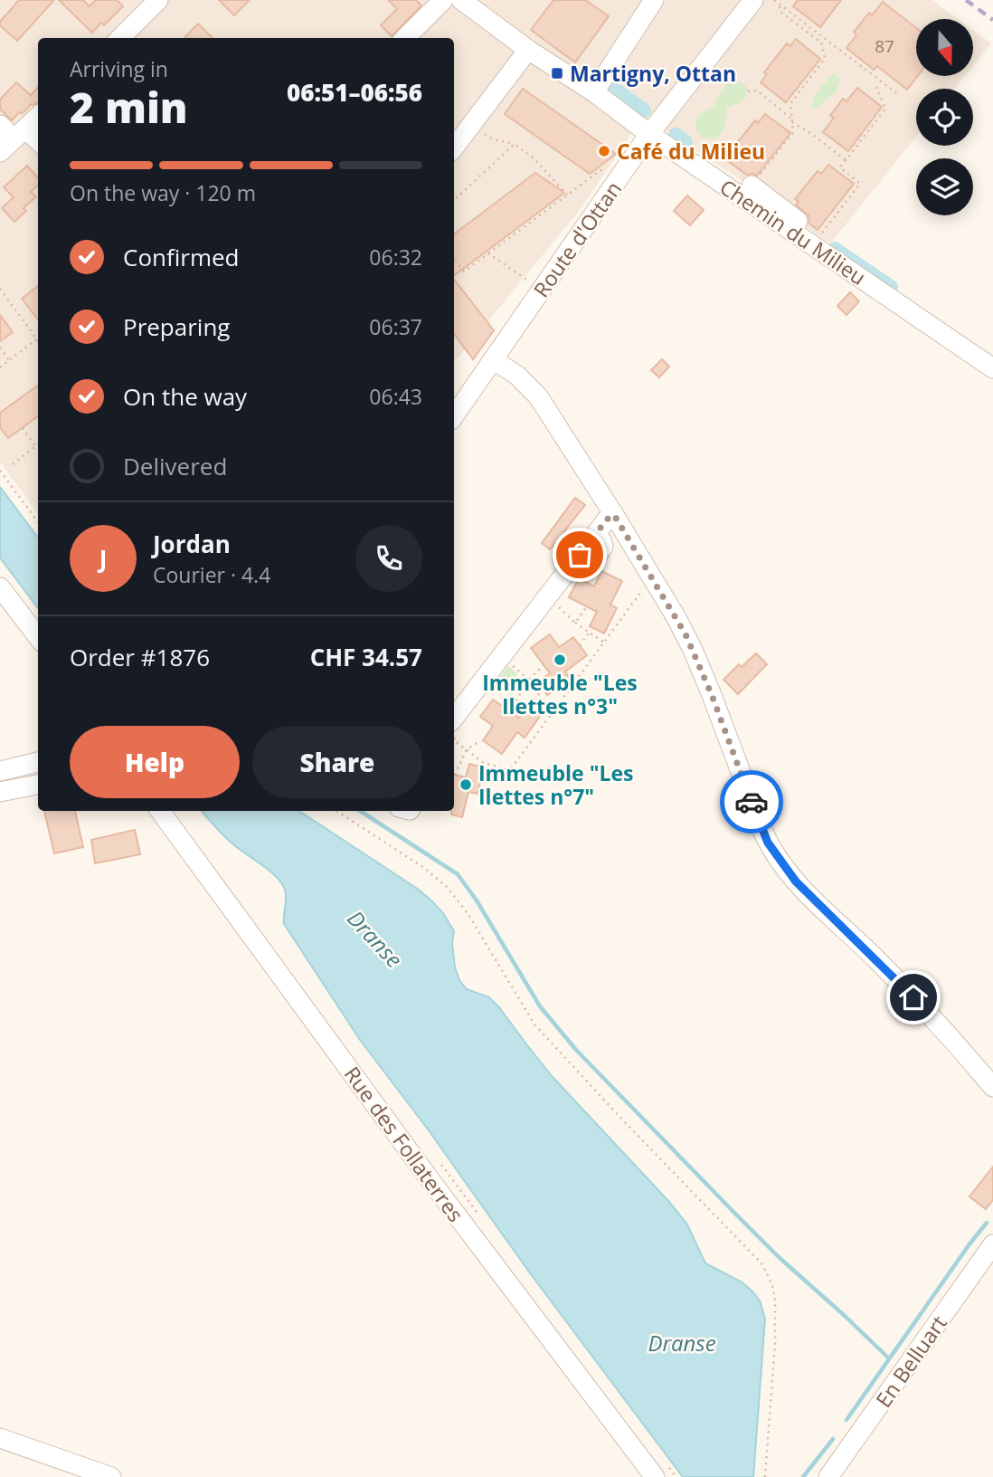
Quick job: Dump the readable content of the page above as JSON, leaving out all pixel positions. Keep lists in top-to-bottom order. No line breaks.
{"streets":{"street":["Chemin du Milieu","Route d'Ottan","Rue des Follaterres","En Belluart"]},"crossings":[["Chemin du Milieu","Route d'Ottan"]],"water":["Dranse"],"places":{"transit":["Martigny, Ottan"],"other":["Café du Milieu","Immeuble \"Les Ilettes n°3\"","Immeuble \"Les Ilettes n°7\""]},"house_numbers":["87"],"north":"bottom","page":{"heading":["2 min","Arriving in","06:51–06:56"],"panel":["Jordan","Courier · 4.4","Order #1876","CHF 34.57"],"bar":"On the way · 120 m","list":[["Confirmed","06:32"],["Preparing","06:37"],["On the way","06:43"],"Delivered"],"round":"J","buttons":["Help","Share"]}}
